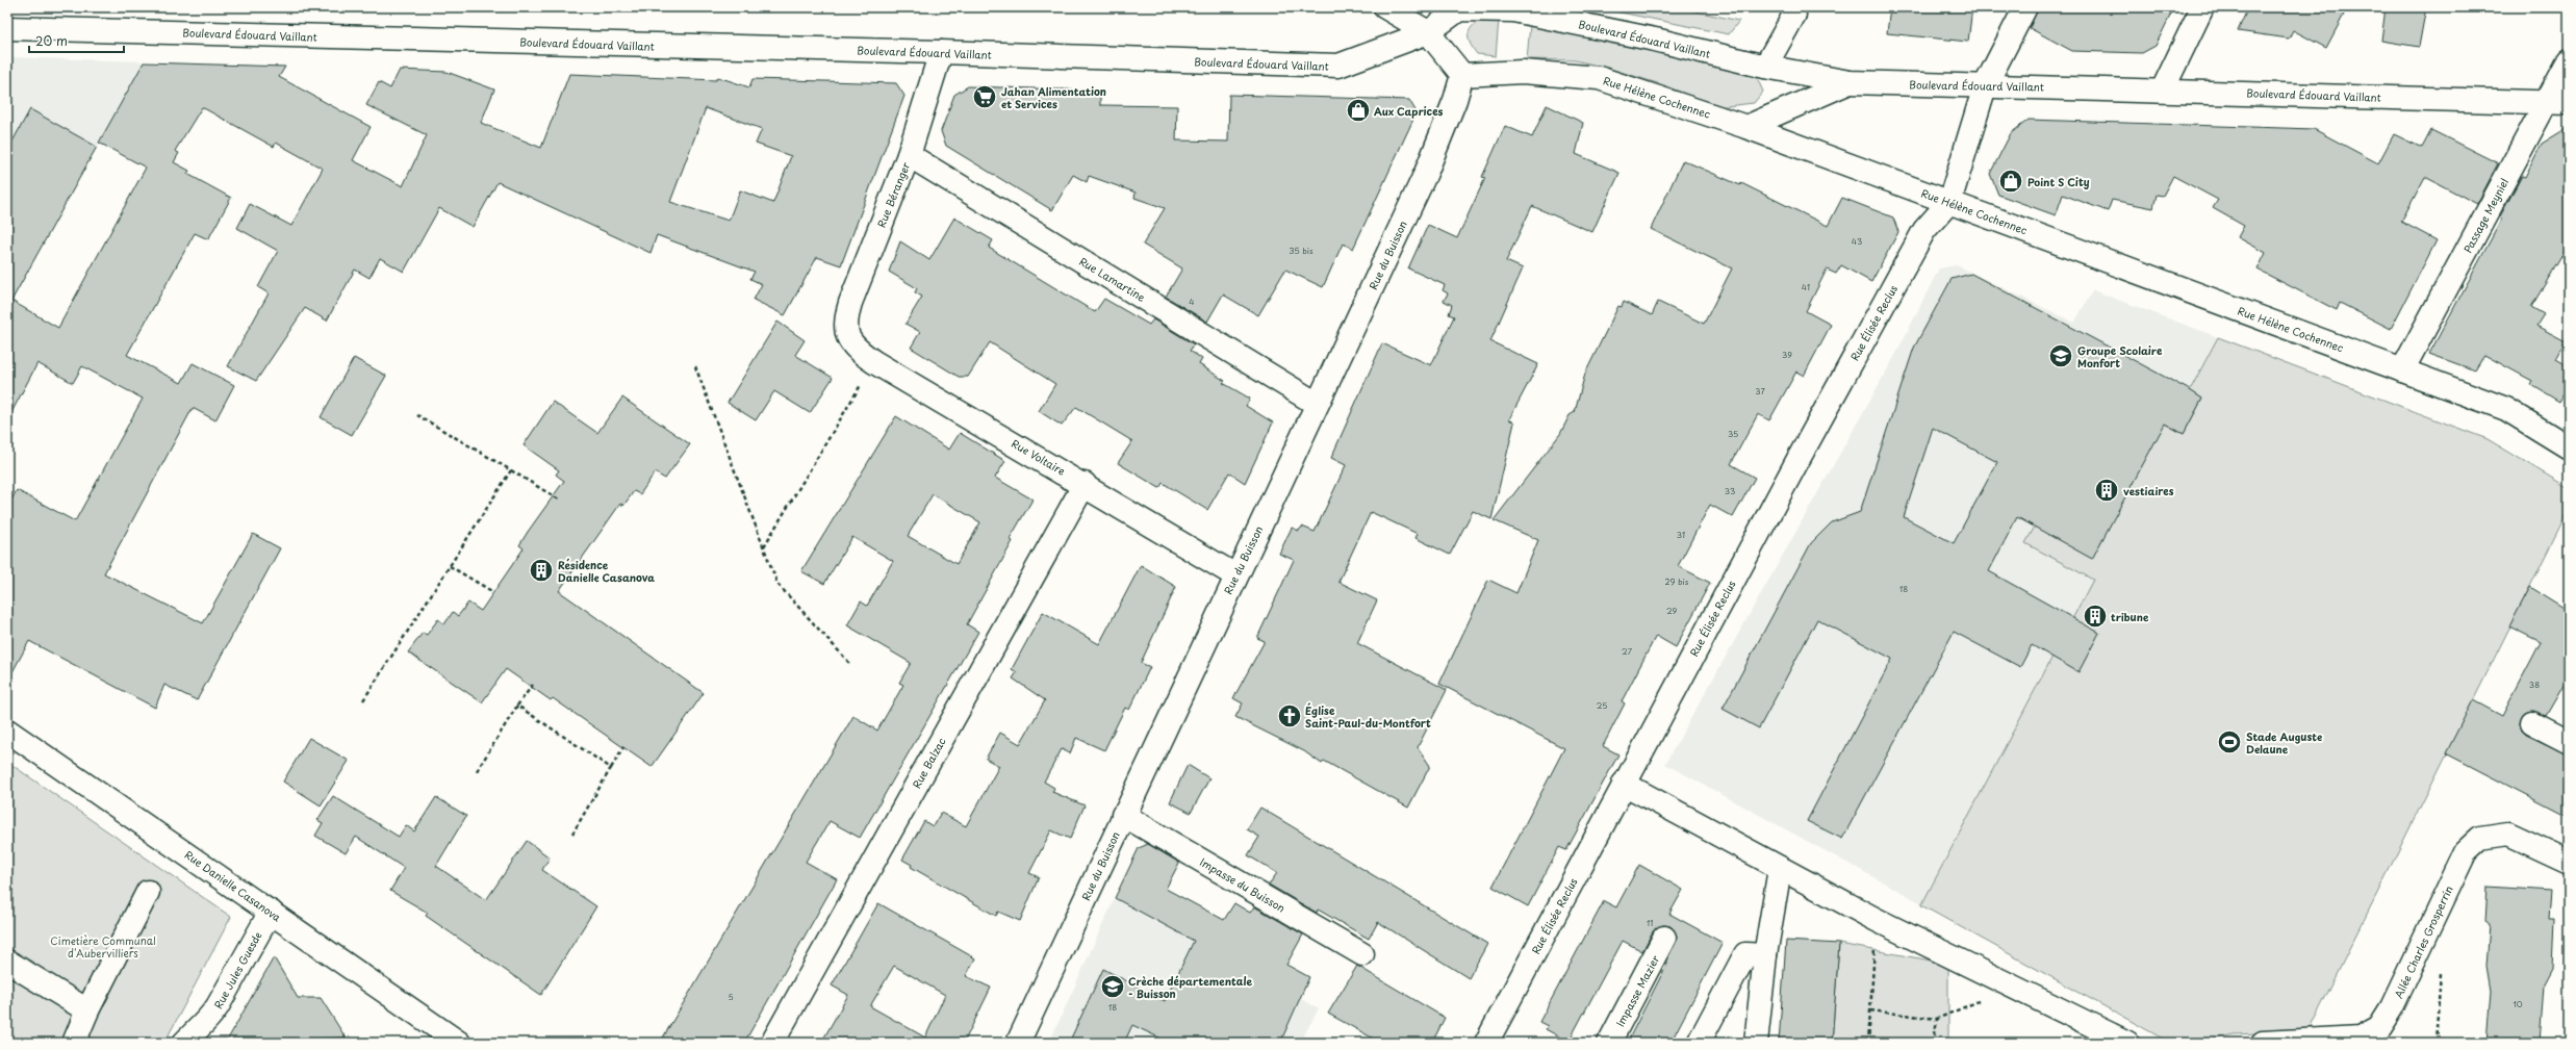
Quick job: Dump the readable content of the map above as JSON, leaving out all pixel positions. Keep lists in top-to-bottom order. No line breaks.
{"streets":{"street":["Boulevard Édouard Vaillant","Rue Hélène Cochennec","Rue Béranger","Passage Meyniel","Rue du Buisson","Rue Lamartine","Rue Élisée Reclus","Rue Voltaire","Rue Balzac","Impasse du Buisson","Rue Danielle Casanova","Allée Charles Grosperrin","Rue Jules Guesde","Impasse Mazier"]},"crossings":[["Boulevard Édouard Vaillant","Rue Béranger"],["Boulevard Édouard Vaillant","Passage Meyniel"],["Rue Hélène Cochennec","Passage Meyniel"],["Rue Hélène Cochennec","Rue du Buisson"],["Rue Hélène Cochennec","Rue Élisée Reclus"],["Rue Béranger","Rue Lamartine"],["Rue Béranger","Rue Voltaire"],["Rue du Buisson","Rue Lamartine"],["Rue du Buisson","Rue Voltaire"],["Rue du Buisson","Impasse du Buisson"],["Rue Voltaire","Rue Balzac"],["Rue Danielle Casanova","Rue Jules Guesde"]],"parks":["Cimetière Communal d'Aubervilliers"],"places":{"supermarket":["Jahan Alimentation et Services"],"shop":["Aux Caprices","Point S City"],"school or university":["Groupe Scolaire Monfort","Crèche départementale - Buisson"],"building":["vestiaires","Résidence Danielle Casanova","tribune"],"church":["Église Saint-Paul-du-Montfort"],"sports":["Stade Auguste Delaune"]},"house_numbers":["43","35 bis","41","4","39","37","35","33","31","29 bis","18","29","27","38","25","11","5","10","18"],"scale_bar":"20 m"}
